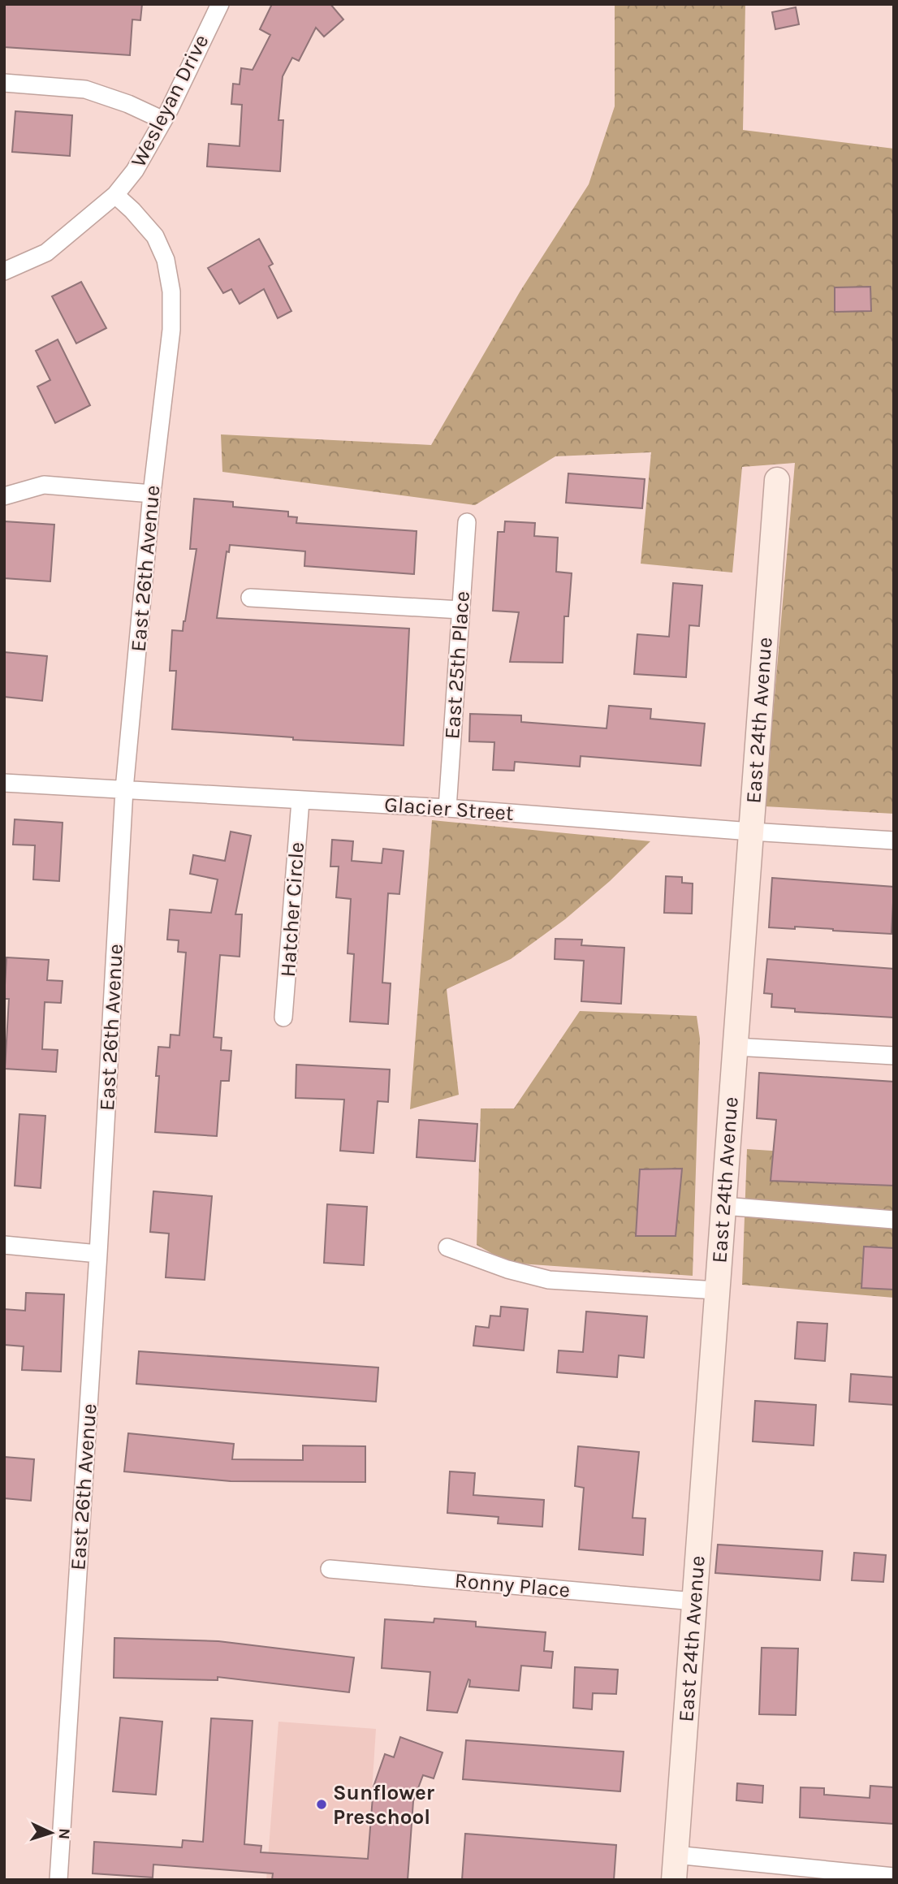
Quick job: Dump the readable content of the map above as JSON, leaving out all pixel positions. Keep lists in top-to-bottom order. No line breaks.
{"streets":{"street":["Wesleyan Drive","East 26th Avenue","East 25th Place","East 24th Avenue","Glacier Street","Hatcher Circle","Ronny Place"]},"crossings":[["Wesleyan Drive","East 26th Avenue"],["East 26th Avenue","Glacier Street"],["East 25th Place","Glacier Street"],["East 24th Avenue","Glacier Street"],["East 24th Avenue","Ronny Place"],["Glacier Street","Hatcher Circle"]],"places":["Sunflower Preschool"],"north":"right"}
